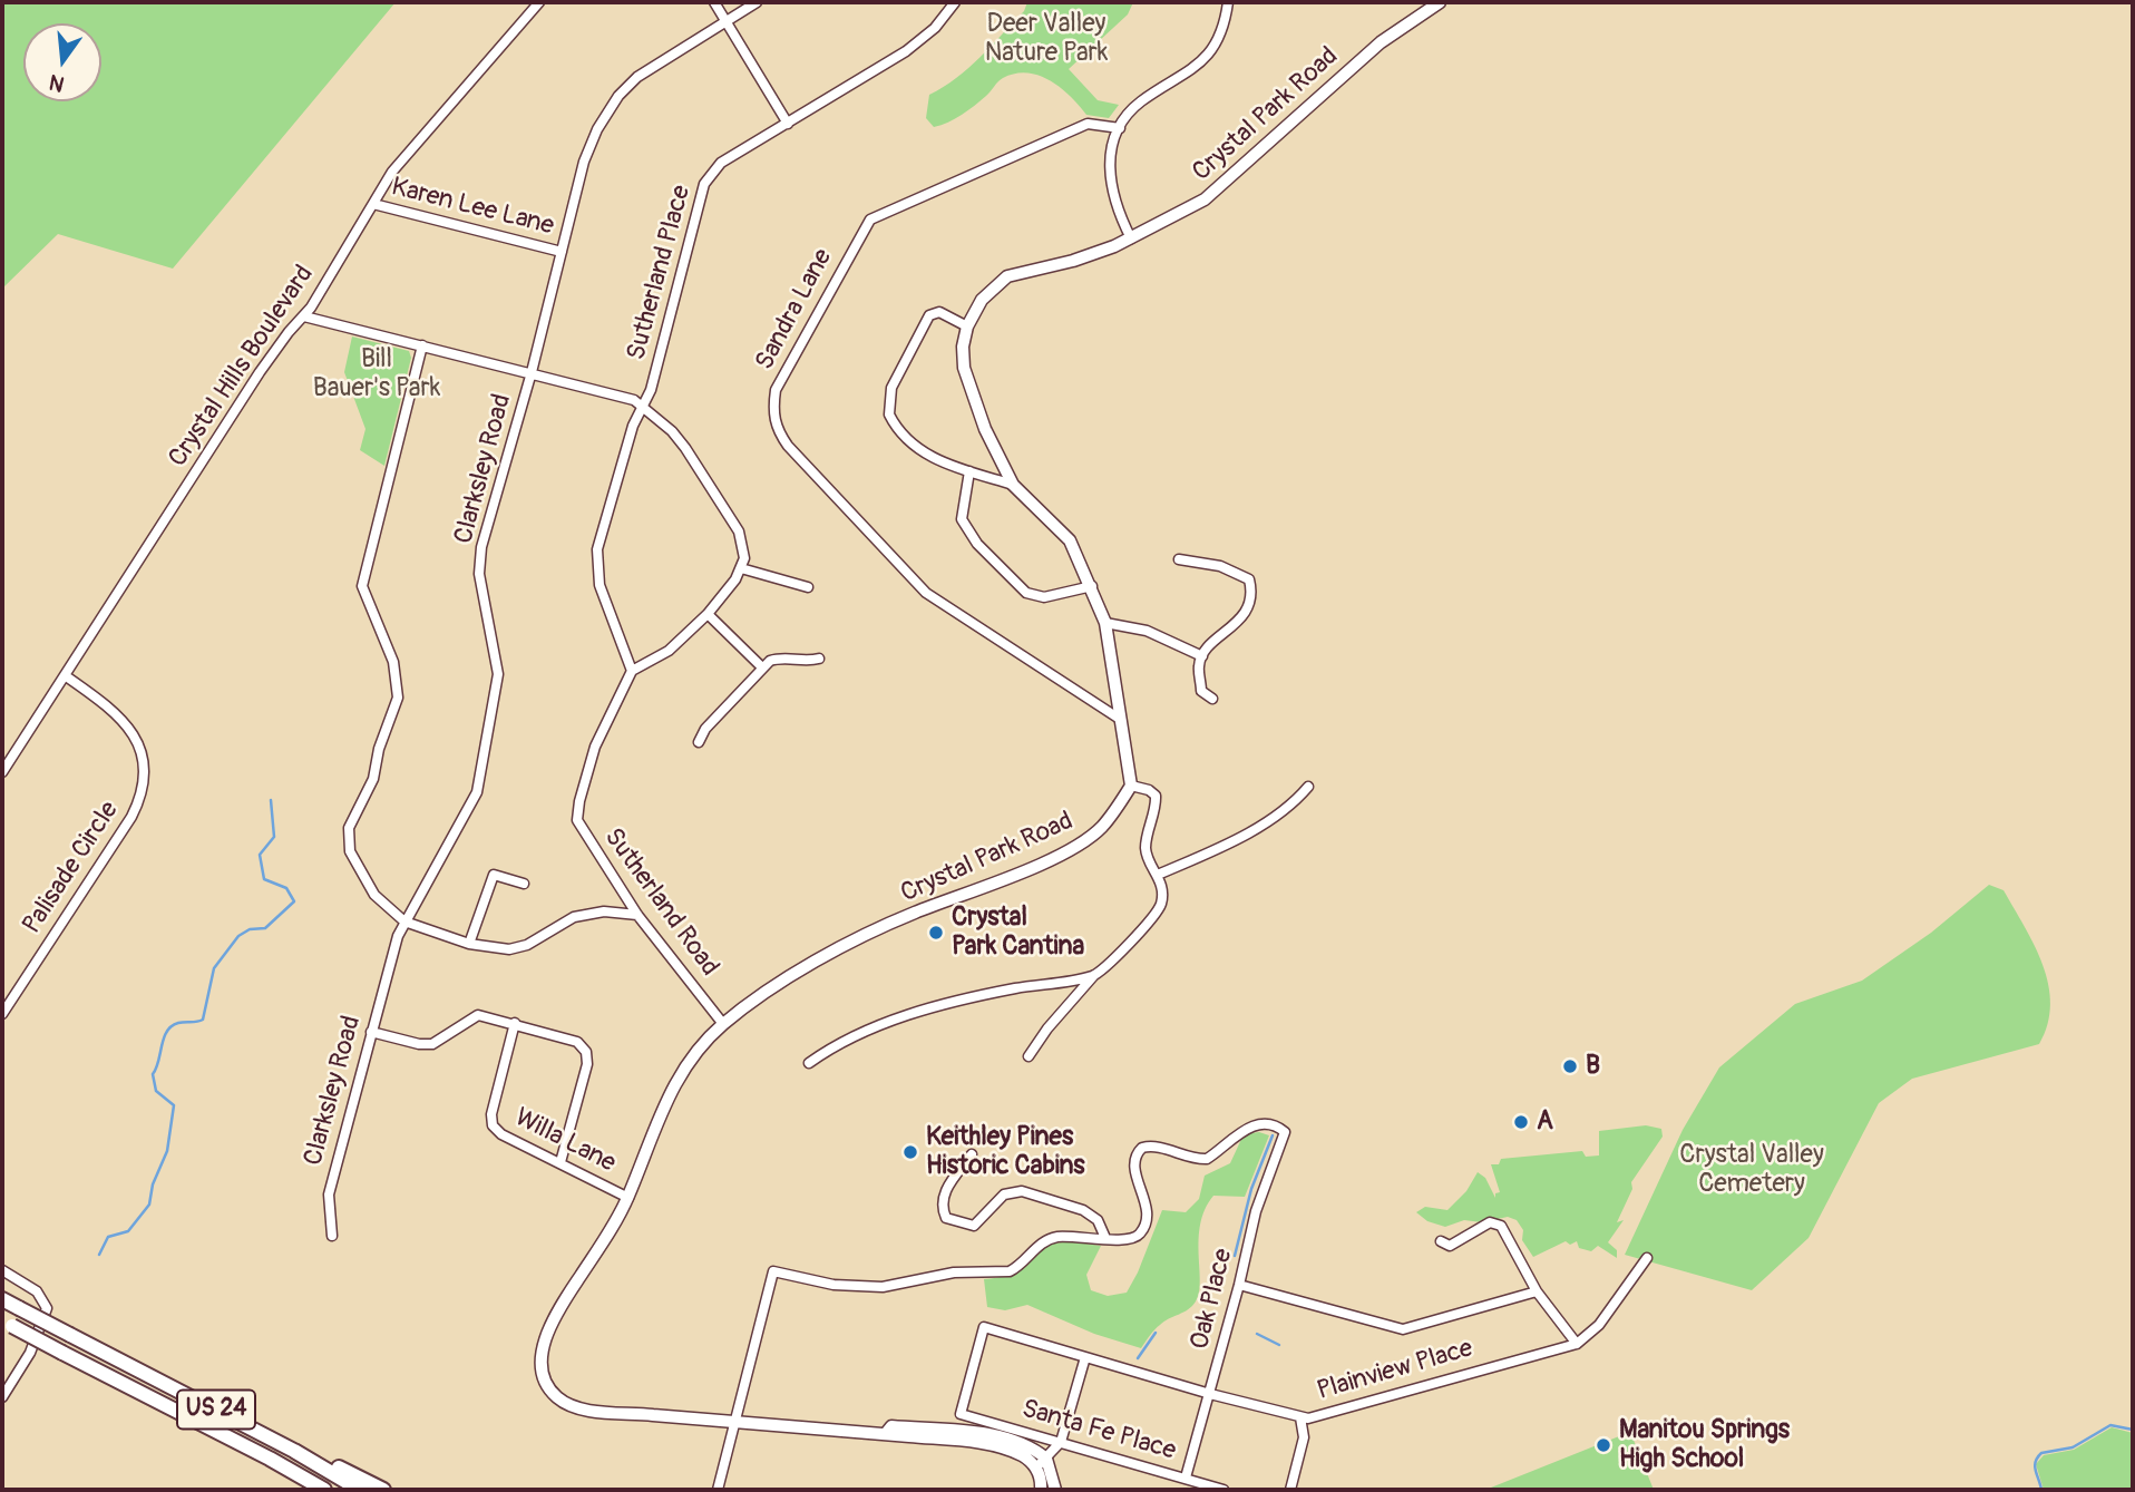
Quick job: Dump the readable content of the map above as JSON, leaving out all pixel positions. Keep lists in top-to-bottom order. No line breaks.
{"streets":{"highway":["US 24"],"street":["Crystal Park Road","Karen Lee Lane","Sutherland Place","Sandra Lane","Crystal Hills Boulevard","Clarksley Road","Palisade Circle","Sutherland Road","Willa Lane","Oak Place","Plainview Place","Santa Fe Place"]},"crossings":[["Crystal Park Road","Sandra Lane"],["Crystal Park Road","Sutherland Road"],["Crystal Park Road","Willa Lane"],["Karen Lee Lane","Crystal Hills Boulevard"],["Karen Lee Lane","Clarksley Road"],["Sutherland Place","Sutherland Road"],["Crystal Hills Boulevard","Palisade Circle"],["Oak Place","Plainview Place"],["Oak Place","Santa Fe Place"],["Plainview Place","Santa Fe Place"]],"parks":["Deer Valley Nature Park","Bill Bauer's Park","Crystal Valley Cemetery"],"places":["Crystal Park Cantina","B","A","Keithley Pines Historic Cabins","Manitou Springs High School"],"north":"bottom"}
